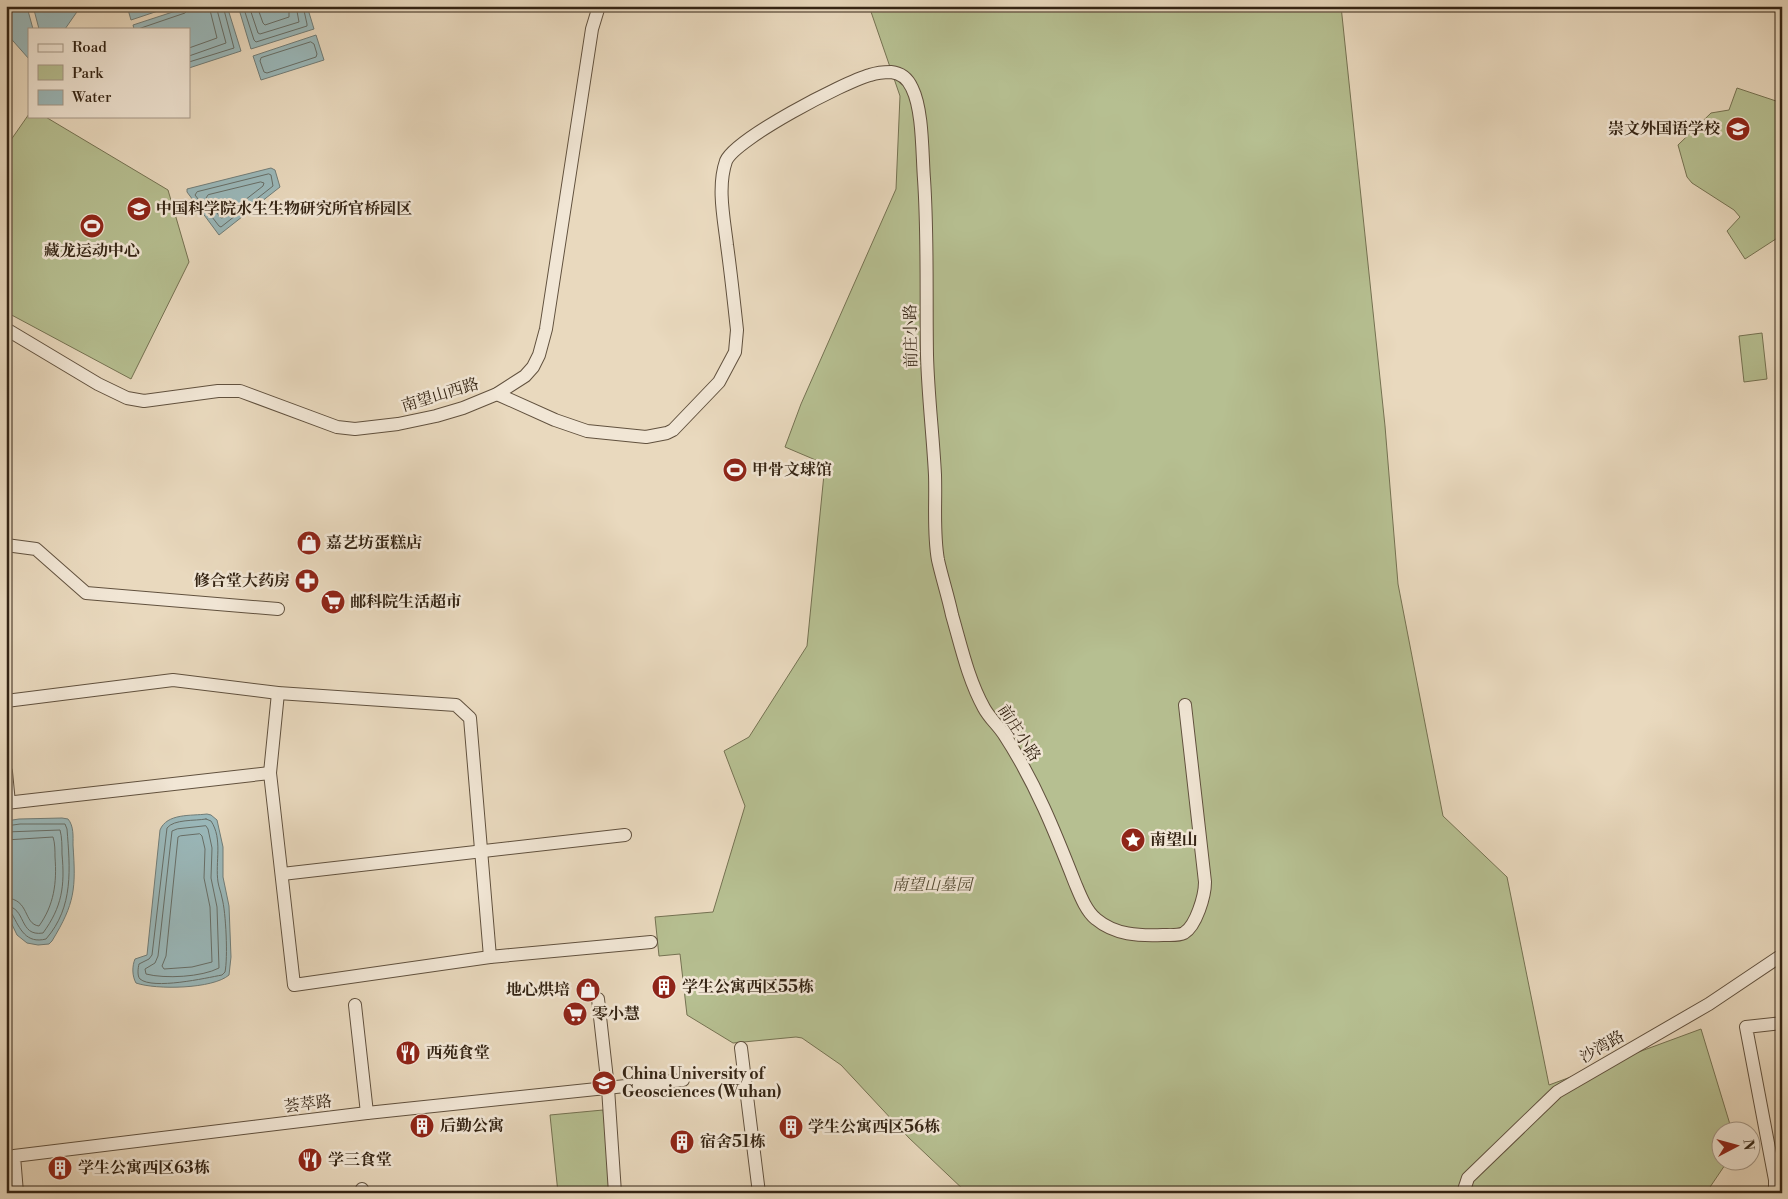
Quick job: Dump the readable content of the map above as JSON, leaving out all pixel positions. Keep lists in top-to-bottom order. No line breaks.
{"streets":{"street":["前庄小路","南望山西路","沙湾路","荟萃路"]},"crossings":[["前庄小路","南望山西路"]],"parks":["南望山墓园"],"places":{"school or university":["崇文外国语学校","中国科学院水生生物研究所官桥园区","China University of Geosciences (Wuhan)"],"sports":["藏龙运动中心","甲骨文球馆"],"shop":["嘉艺坊蛋糕店","地心烘培"],"pharmacy":["修合堂大药房"],"supermarket":["邮科院生活超市","零小慧"],"place":["南望山"],"building":["学生公寓西区55栋","后勤公寓","学生公寓西区56栋","宿舍51栋","学生公寓西区63栋"],"restaurant":["西苑食堂","学三食堂"]},"legend":["Road","Park","Water"],"north":"right"}
